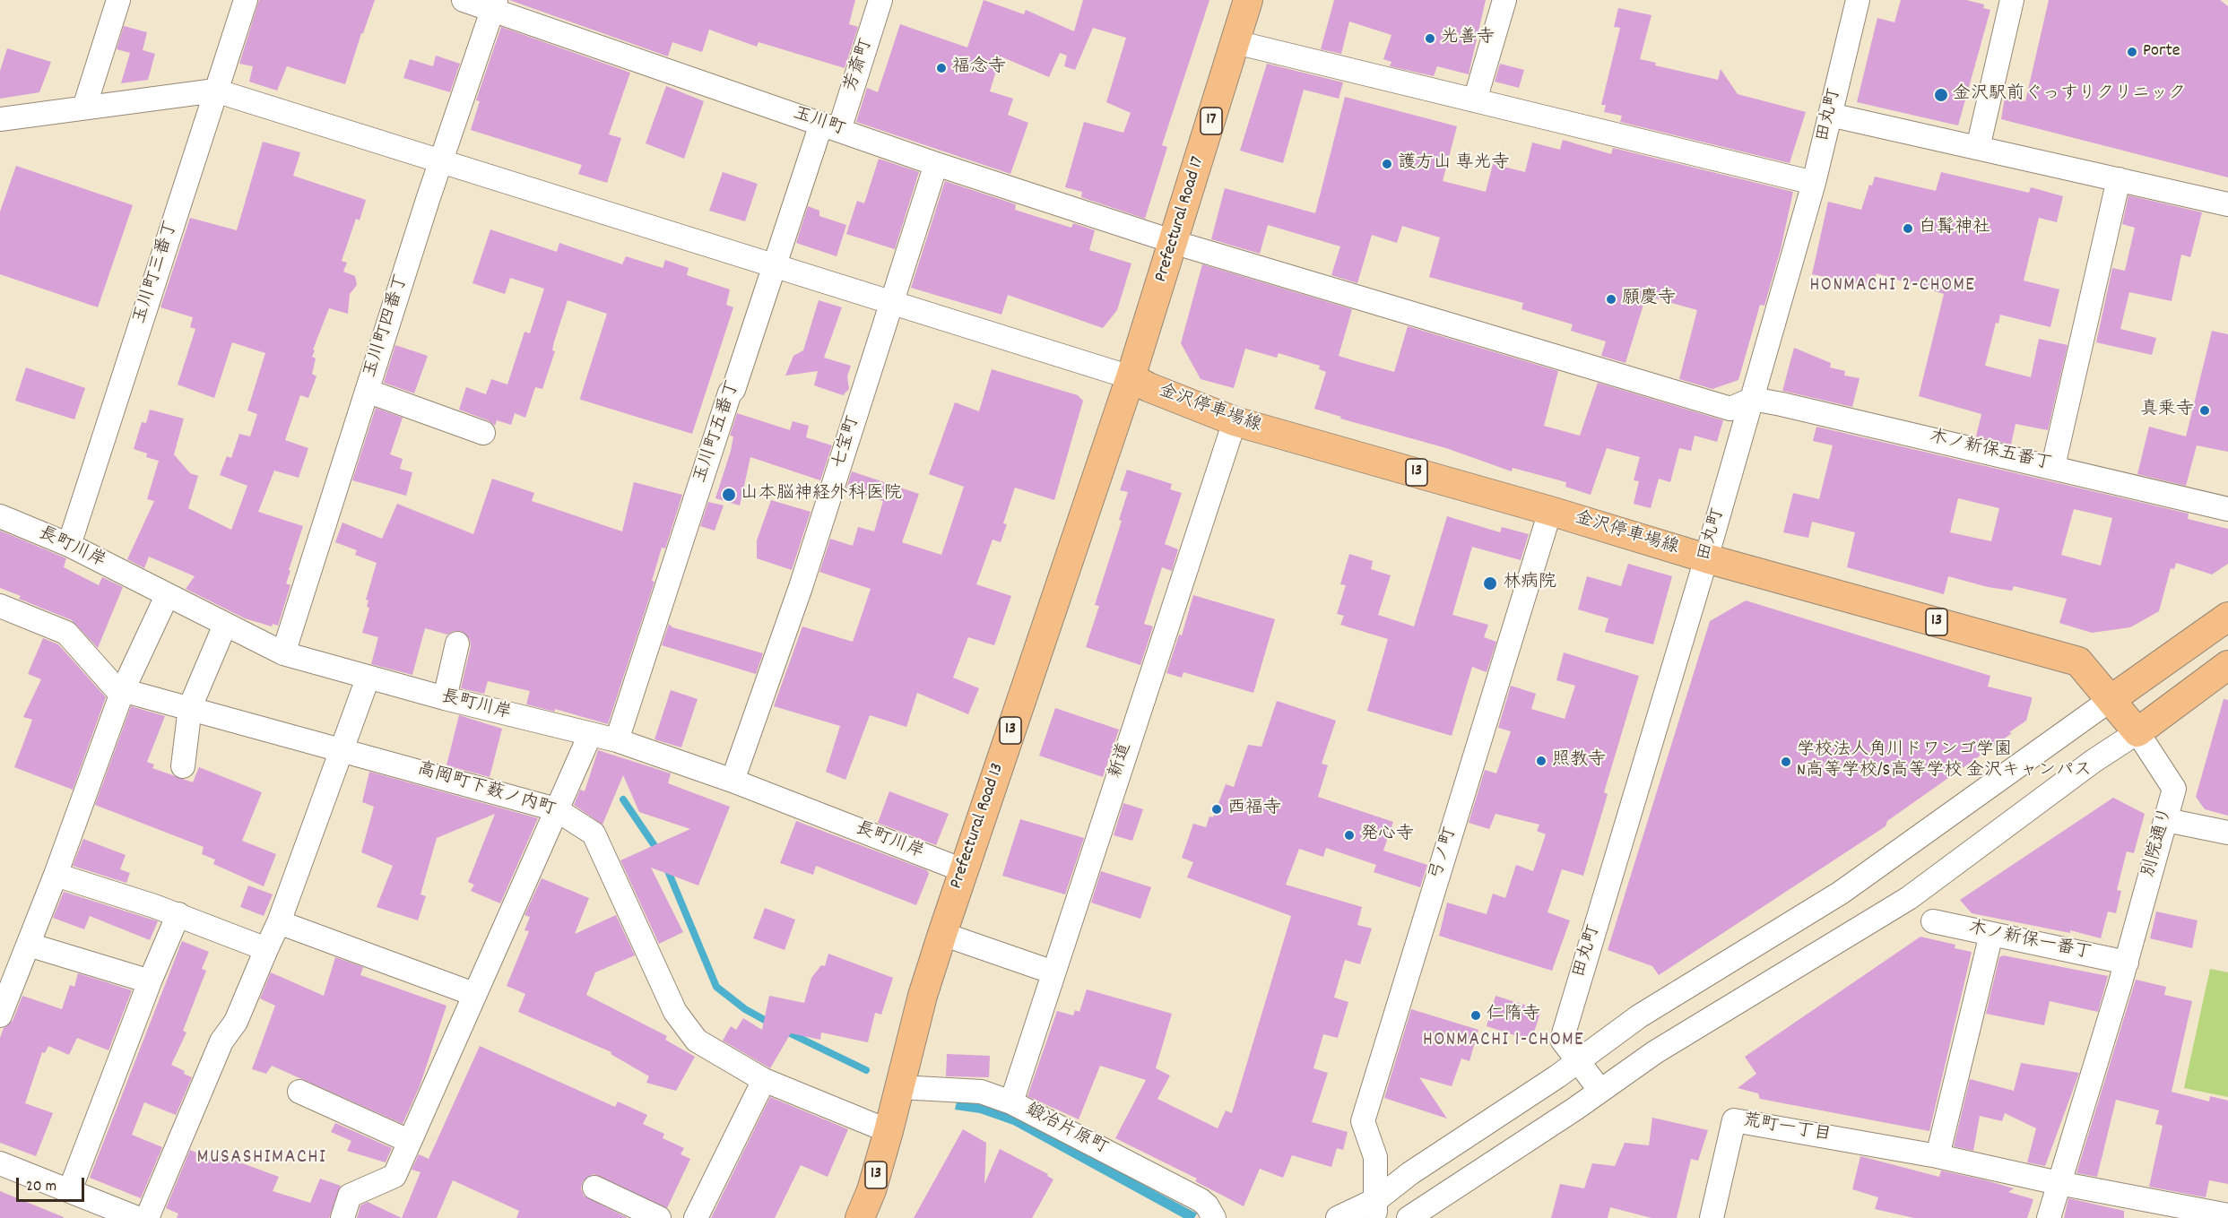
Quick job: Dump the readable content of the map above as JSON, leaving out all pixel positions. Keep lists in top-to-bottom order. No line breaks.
{"streets":{"main road":["17","Prefectural Road 17","金沢停車場線","13","Prefectural Road 13"],"street":["芳斎町","田丸町","玉川町","玉川町三番丁","玉川町四番丁","玉川町五番丁","七宝町","木ノ新保五番丁","長町川岸","新道","高岡町下薮ノ内町","別院通り","弓ノ町","木ノ新保一番丁","荒町一丁目","鍛冶片原町"]},"crossings":[["芳斎町","玉川町"],["芳斎町","玉川町五番丁"],["田丸町","玉川町"],["田丸町","金沢停車場線"],["田丸町","木ノ新保五番丁"],["玉川町","Prefectural Road 17"],["玉川町","玉川町四番丁"],["玉川町","玉川町五番丁"],["玉川町","七宝町"],["玉川町","木ノ新保五番丁"],["Prefectural Road 17","金沢停車場線"],["Prefectural Road 17","Prefectural Road 13"],["玉川町三番丁","長町川岸"],["玉川町四番丁","長町川岸"],["金沢停車場線","新道"],["金沢停車場線","Prefectural Road 13"],["金沢停車場線","別院通り"],["金沢停車場線","弓ノ町"],["玉川町五番丁","長町川岸"],["七宝町","長町川岸"],["長町川岸","Prefectural Road 13"],["新道","鍛冶片原町"],["高岡町下薮ノ内町","Prefectural Road 13"],["Prefectural Road 13","鍛冶片原町"],["別院通り","木ノ新保一番丁"]],"districts":["HONMACHI 2-CHOME","HONMACHI 1-CHOME","MUSASHIMACHI"],"places":["光善寺","Porte","福念寺","金沢駅前ぐっすりクリニック","護方山 専光寺","白髯神社","願慶寺","真乗寺","山本脳神経外科医院","林病院","照教寺","学校法人角川ドワンゴ学園 N高等学校/S高等学校 金沢キャンパス","西福寺","発心寺","仁隋寺"],"scale_bar":"20 m"}
